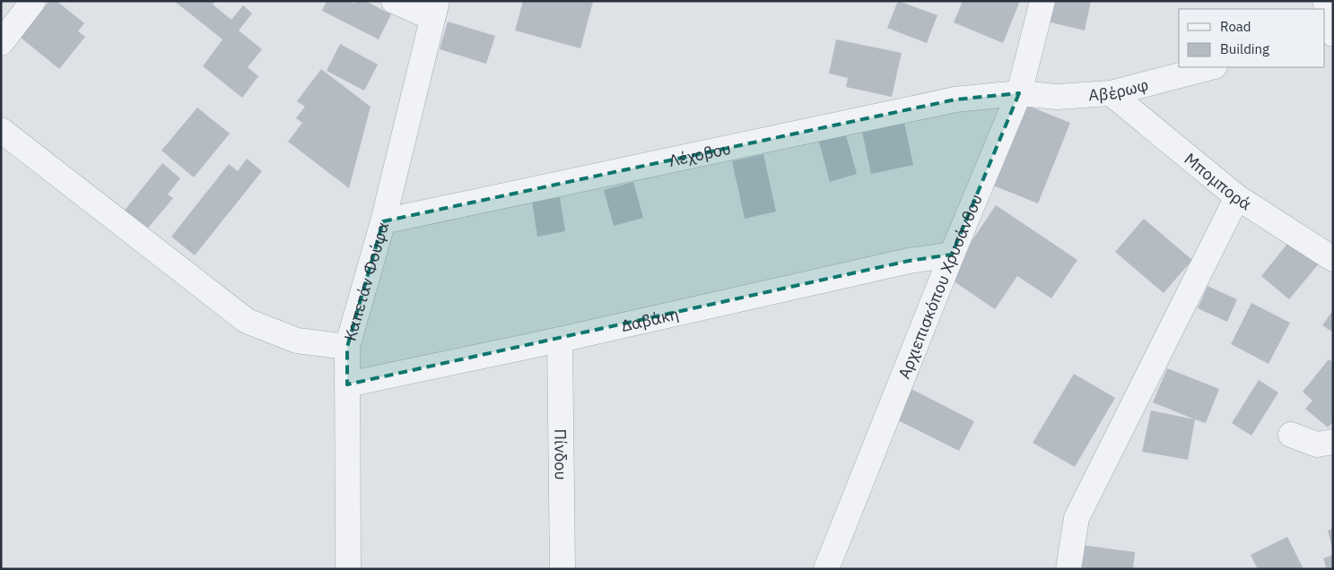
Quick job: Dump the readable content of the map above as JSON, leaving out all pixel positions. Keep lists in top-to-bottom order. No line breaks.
{"streets":{"street":["Αβέρωφ","Λέχοβου","Μπομπορά","Καπετάν Φούφα","Αρχιεπισκόπου Χρυσάνθου","Δαβάκη","Πίνδου"]},"crossings":[["Αβέρωφ","Λέχοβου"],["Αβέρωφ","Μπομπορά"],["Αβέρωφ","Αρχιεπισκόπου Χρυσάνθου"],["Λέχοβου","Καπετάν Φούφα"],["Λέχοβου","Αρχιεπισκόπου Χρυσάνθου"],["Καπετάν Φούφα","Δαβάκη"],["Αρχιεπισκόπου Χρυσάνθου","Δαβάκη"],["Δαβάκη","Πίνδου"]],"legend":["Road","Building"]}
